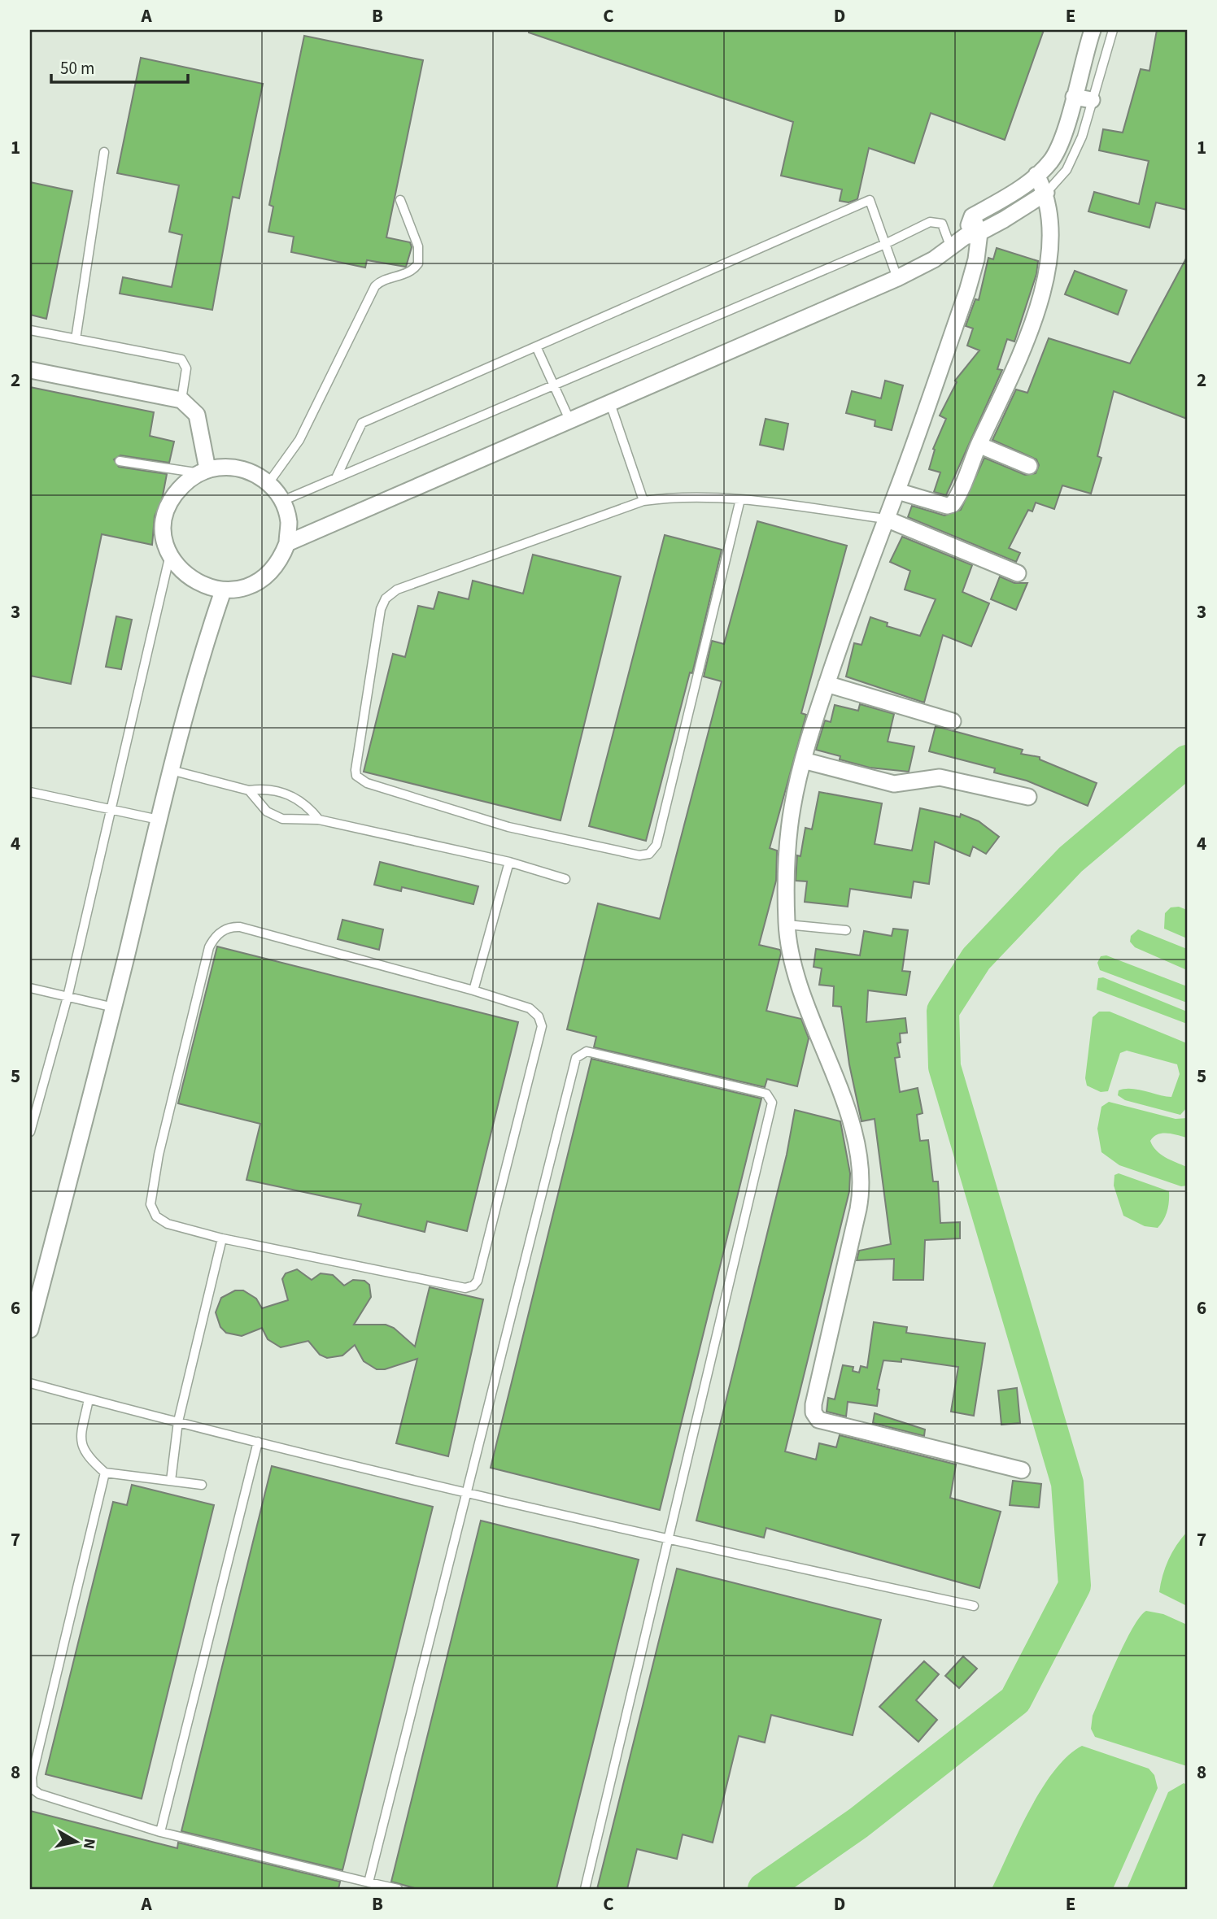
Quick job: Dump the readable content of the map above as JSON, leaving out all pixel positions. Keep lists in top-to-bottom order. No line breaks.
{"scale_bar":"50 m","north":"right","grid":{"columns":["A","B","C","D","E"],"rows":["1","2","3","4","5","6","7","8"]}}
